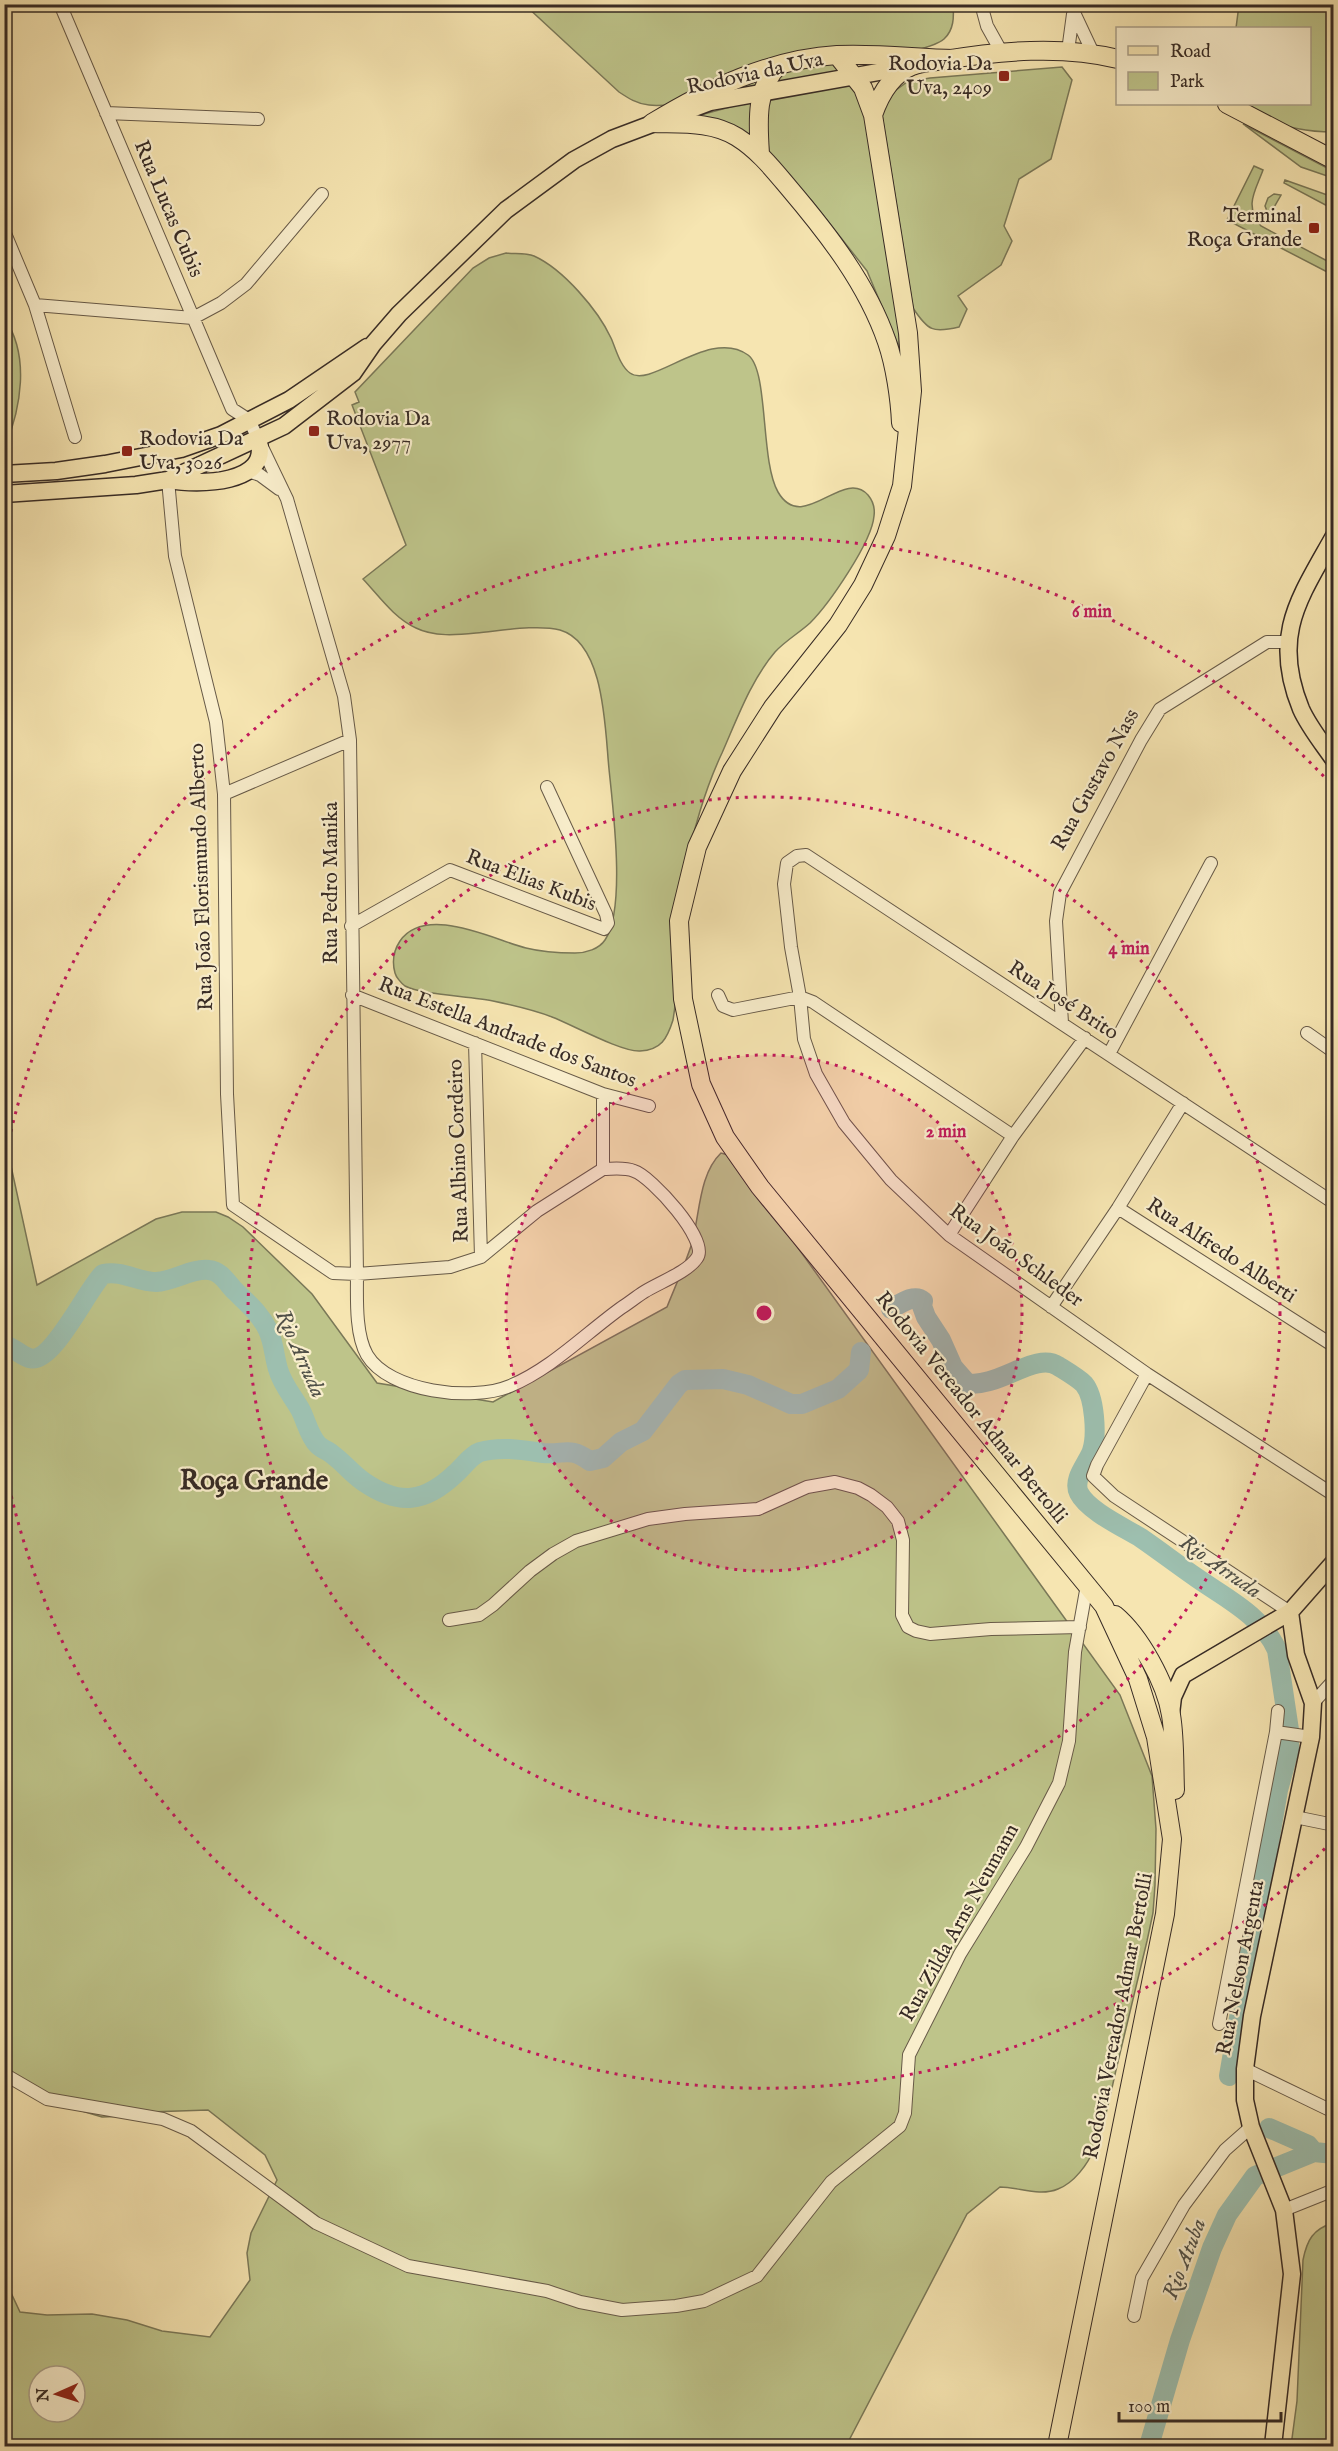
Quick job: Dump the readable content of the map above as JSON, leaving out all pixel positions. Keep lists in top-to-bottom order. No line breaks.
{"streets":{"highway":["Rodovia da Uva","Rodovia Vereador Admar Bertolli"],"main road":["Rua Nelson Argenta"],"street":["Rua Lucas Cubis","Rua Gustavo Nass","Rua João Florismundo Alberto","Rua Elias Kubis","Rua Pedro Manika","Rua José Brito","Rua Estella Andrade dos Santos","Rua Albino Cordeiro","Rua Alfredo Alberti","Rua João Schleder","Rua Zilda Arns Neumann"]},"crossings":[["Rodovia da Uva","Rua Lucas Cubis"],["Rodovia da Uva","Rua João Florismundo Alberto"],["Rodovia da Uva","Rua Pedro Manika"],["Rodovia da Uva","Rodovia Vereador Admar Bertolli"],["Rua Lucas Cubis","Rua Pedro Manika"],["Rua Gustavo Nass","Rua José Brito"],["Rua João Florismundo Alberto","Rua Pedro Manika"],["Rua Elias Kubis","Rua Pedro Manika"],["Rua Pedro Manika","Rua Estella Andrade dos Santos"],["Rua José Brito","Rua João Schleder"],["Rua Estella Andrade dos Santos","Rua Albino Cordeiro"],["Rodovia Vereador Admar Bertolli","Rua Zilda Arns Neumann"]],"districts":["Roça Grande"],"water":["Rio Arruda","Rio Atuba"],"places":{"transit":["Rodovia Da Uva, 2409","Terminal Roça Grande","Rodovia Da Uva, 2977","Rodovia Da Uva, 3026"]},"legend":["Road","Park"],"scale_bar":"100 m","north":"left","rings":["6 min","4 min","2 min"]}
